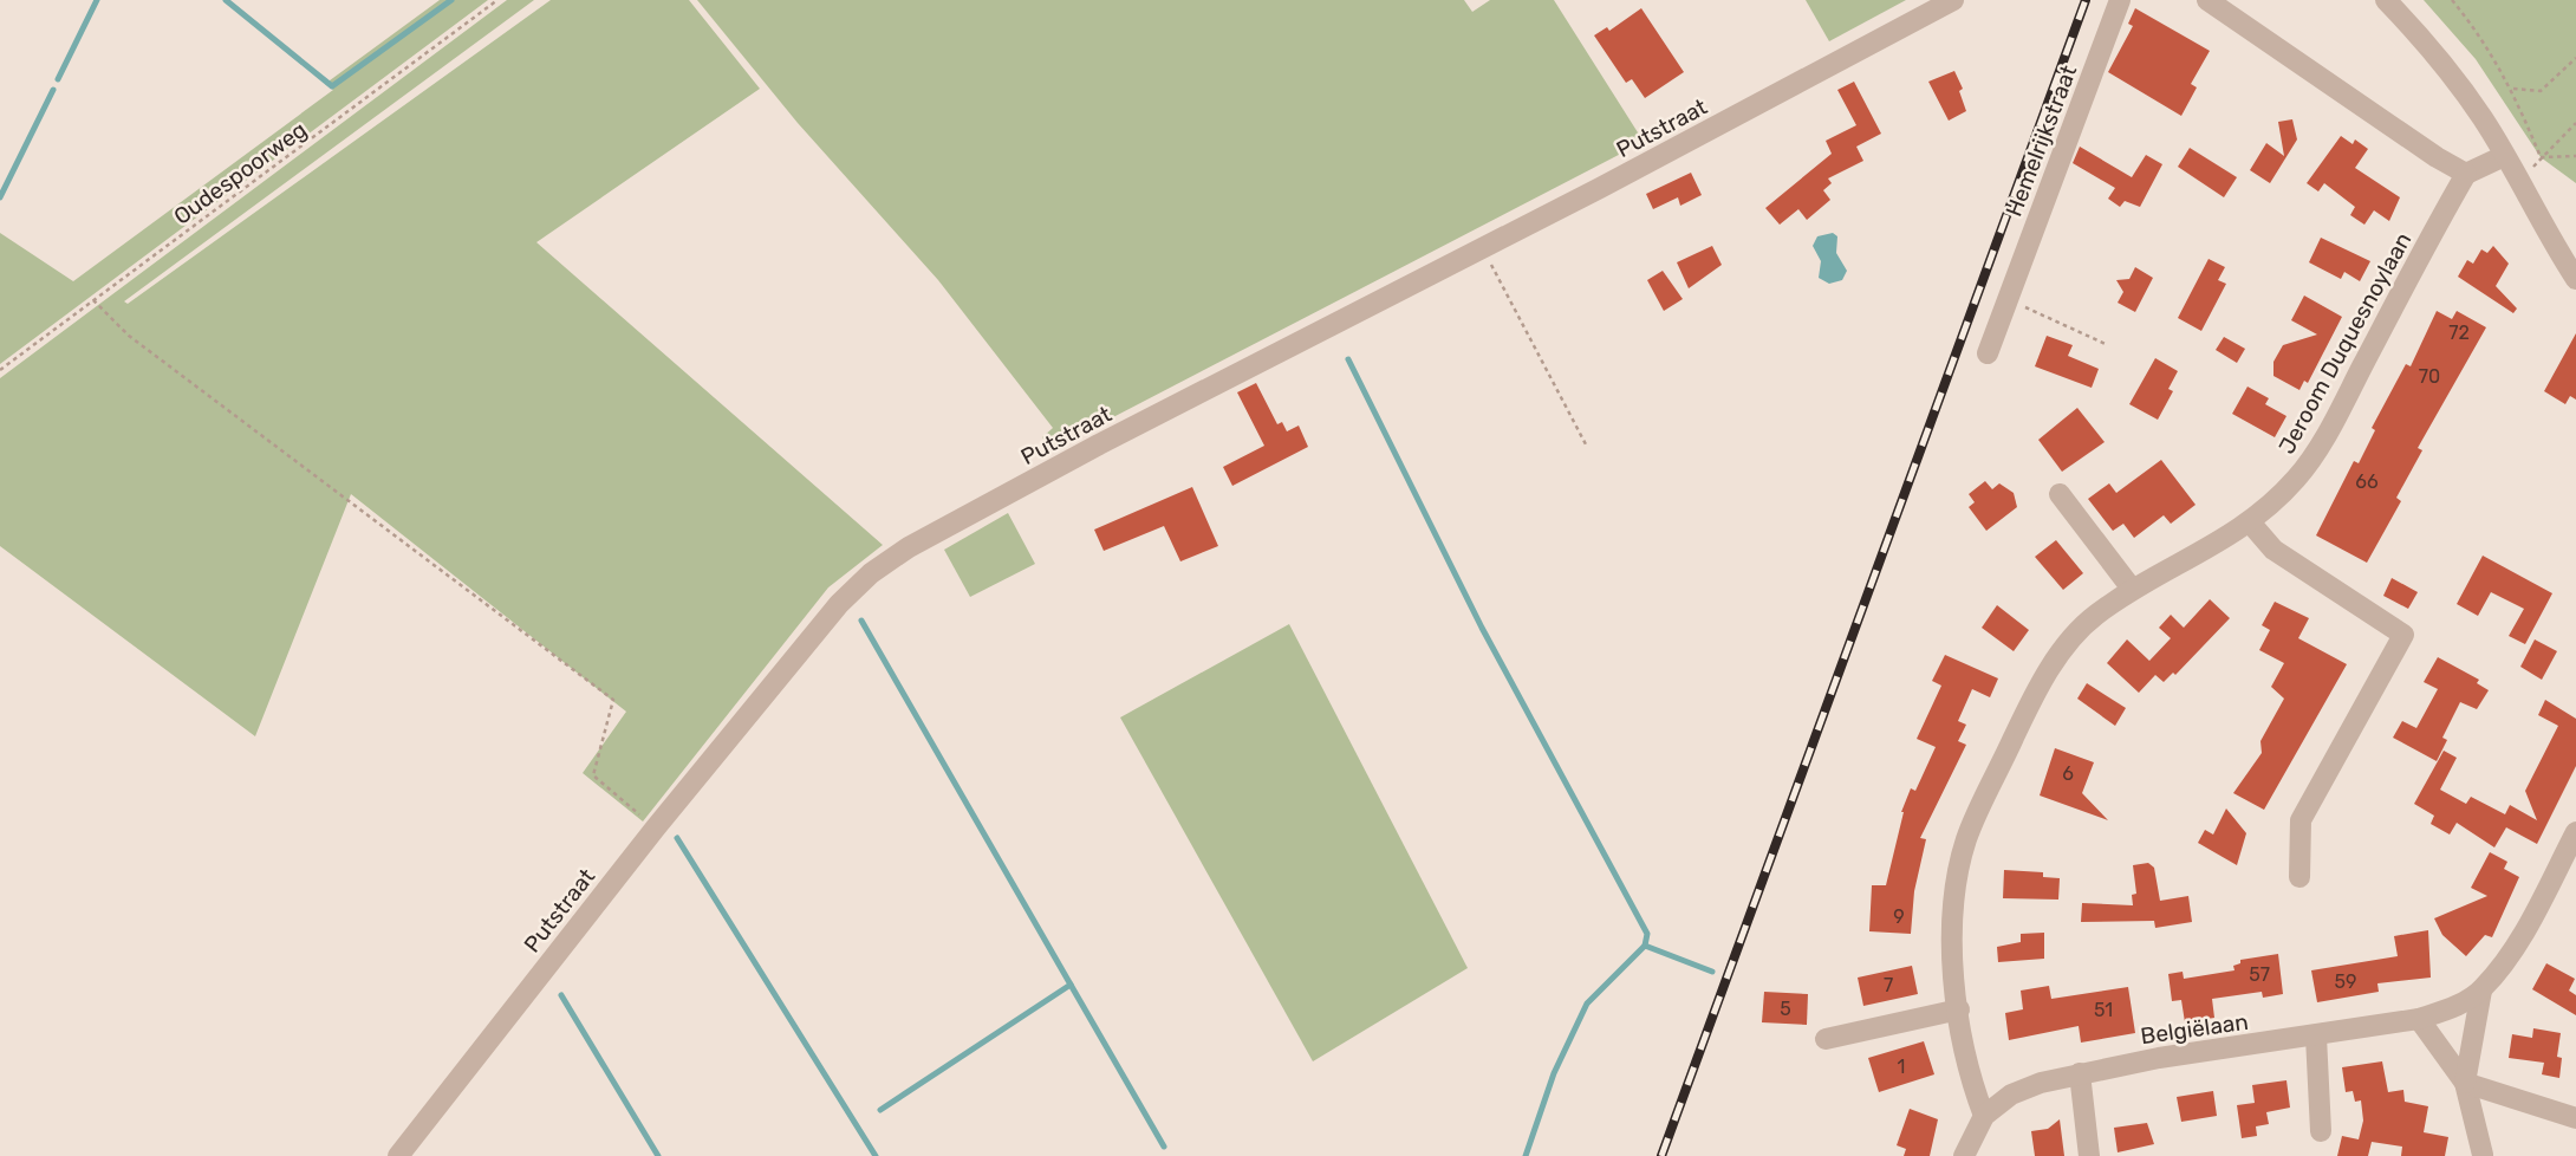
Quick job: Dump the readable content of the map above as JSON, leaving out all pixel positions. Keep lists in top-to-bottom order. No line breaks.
{"streets":{"street":["Putstraat","Hemelrijkstraat","Jeroom Duquesnoylaan","Belgiëlaan"],"path":["Oudespoorweg"]},"crossings":[["Jeroom Duquesnoylaan","Belgiëlaan"]],"house_numbers":["72","70","66","6","9","57","59","7","5","51","1"]}
